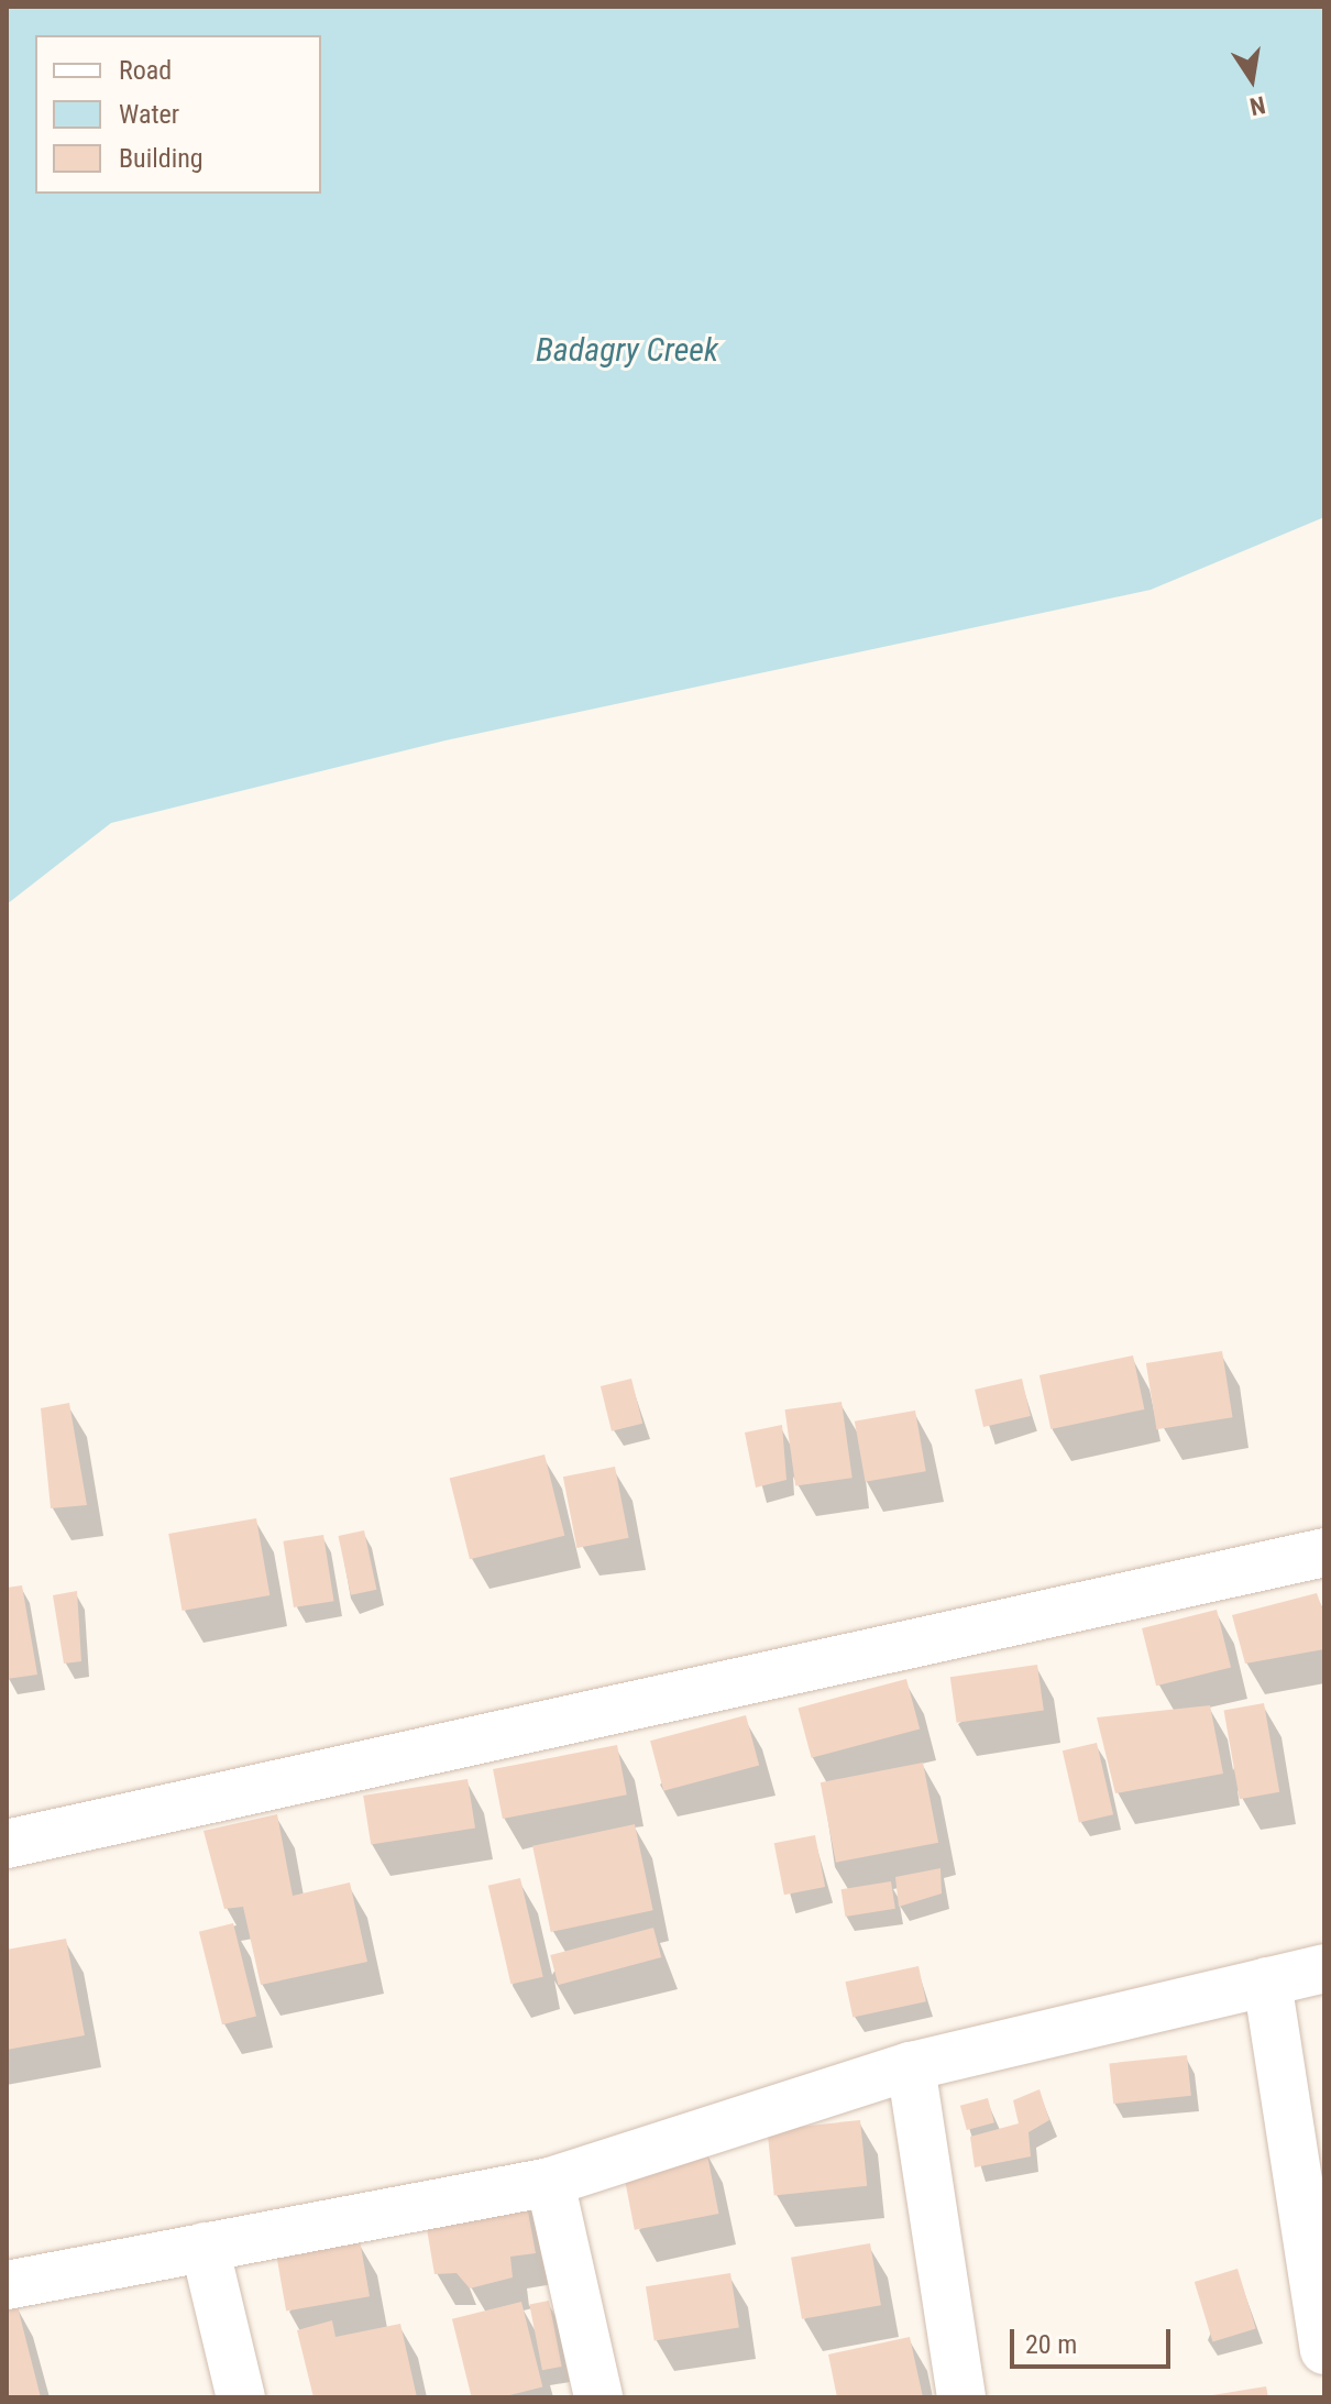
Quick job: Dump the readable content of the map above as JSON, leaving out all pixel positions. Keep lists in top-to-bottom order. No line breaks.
{"water":["Badagry Creek"],"legend":["Road","Water","Building"],"scale_bar":"20 m","north":"bottom"}
